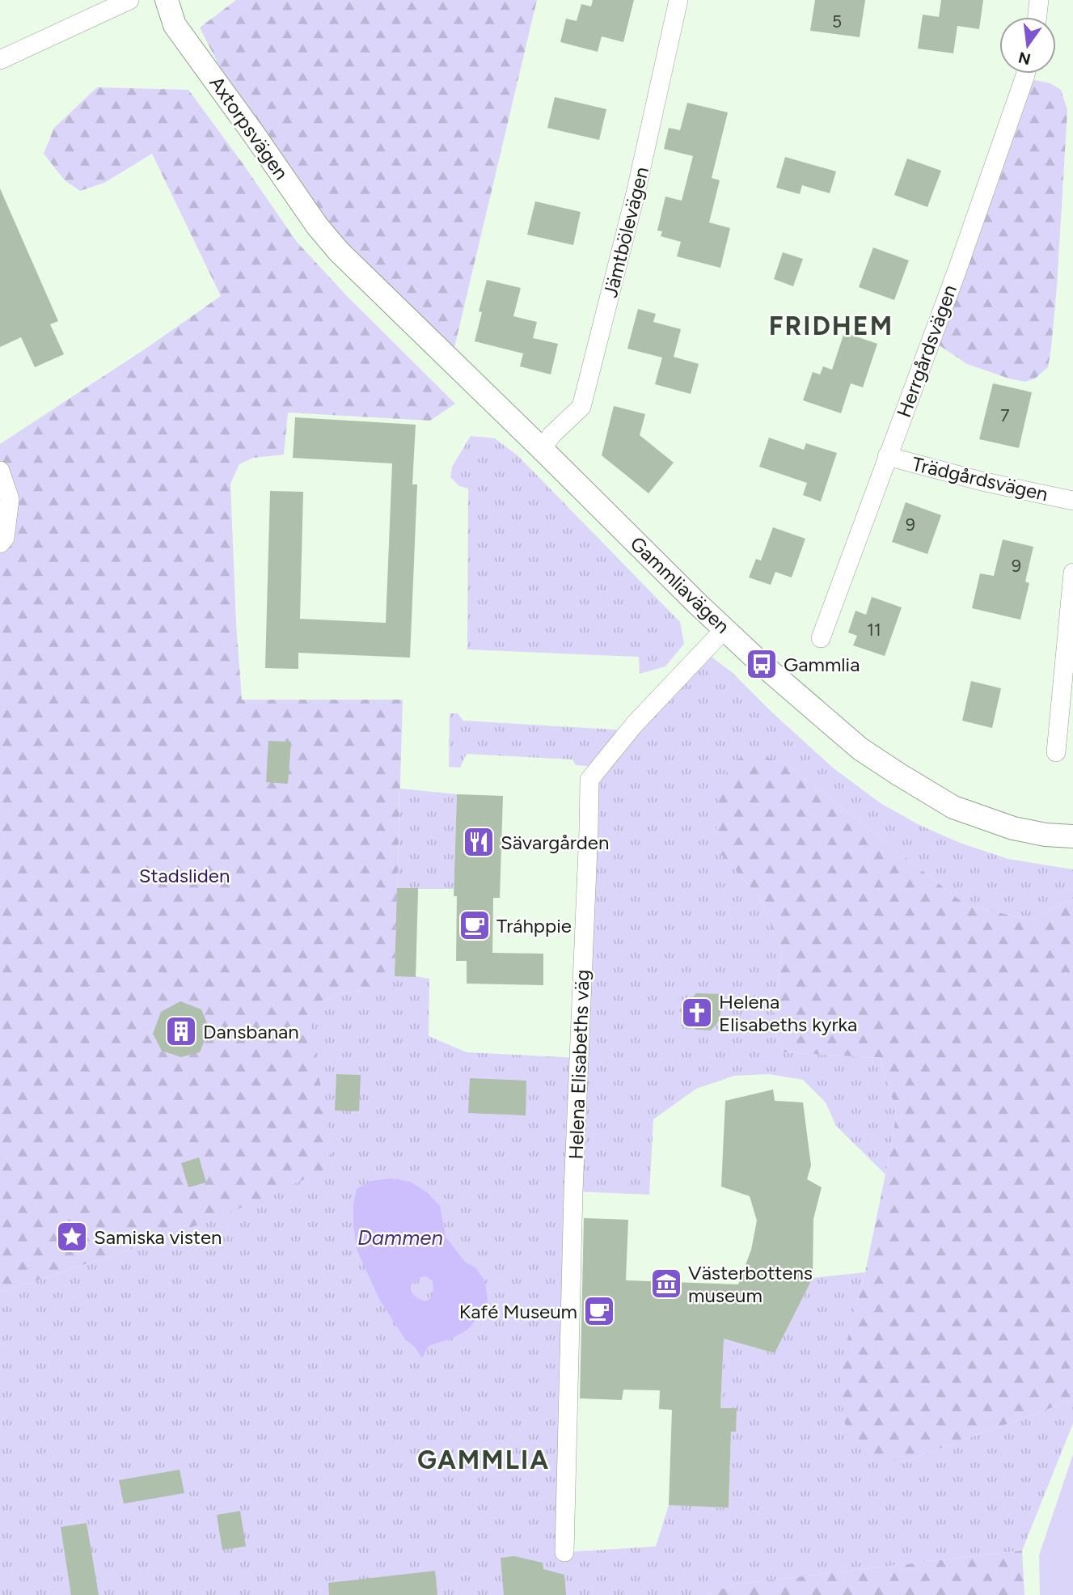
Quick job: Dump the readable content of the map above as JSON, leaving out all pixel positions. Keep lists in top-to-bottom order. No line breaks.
{"streets":{"street":["Axtorpsvägen","Jämtbölevägen","Herrgårdsvägen","Trädgårdsvägen","Gammliavägen","Helena Elisabeths väg"]},"crossings":[["Axtorpsvägen","Gammliavägen"],["Jämtbölevägen","Gammliavägen"],["Herrgårdsvägen","Trädgårdsvägen"],["Gammliavägen","Helena Elisabeths väg"]],"districts":["FRIDHEM","GAMMLIA"],"water":["Dammen"],"parks":["Stadsliden"],"places":{"bus stop":["Gammlia"],"restaurant":["Sävargården"],"cafe":["Tráhppie","Kafé Museum"],"church":["Helena Elisabeths kyrka"],"building":["Dansbanan"],"place":["Samiska visten"],"museum":["Västerbottens museum"]},"house_numbers":["5","7","9","9","11"],"north":"bottom"}
